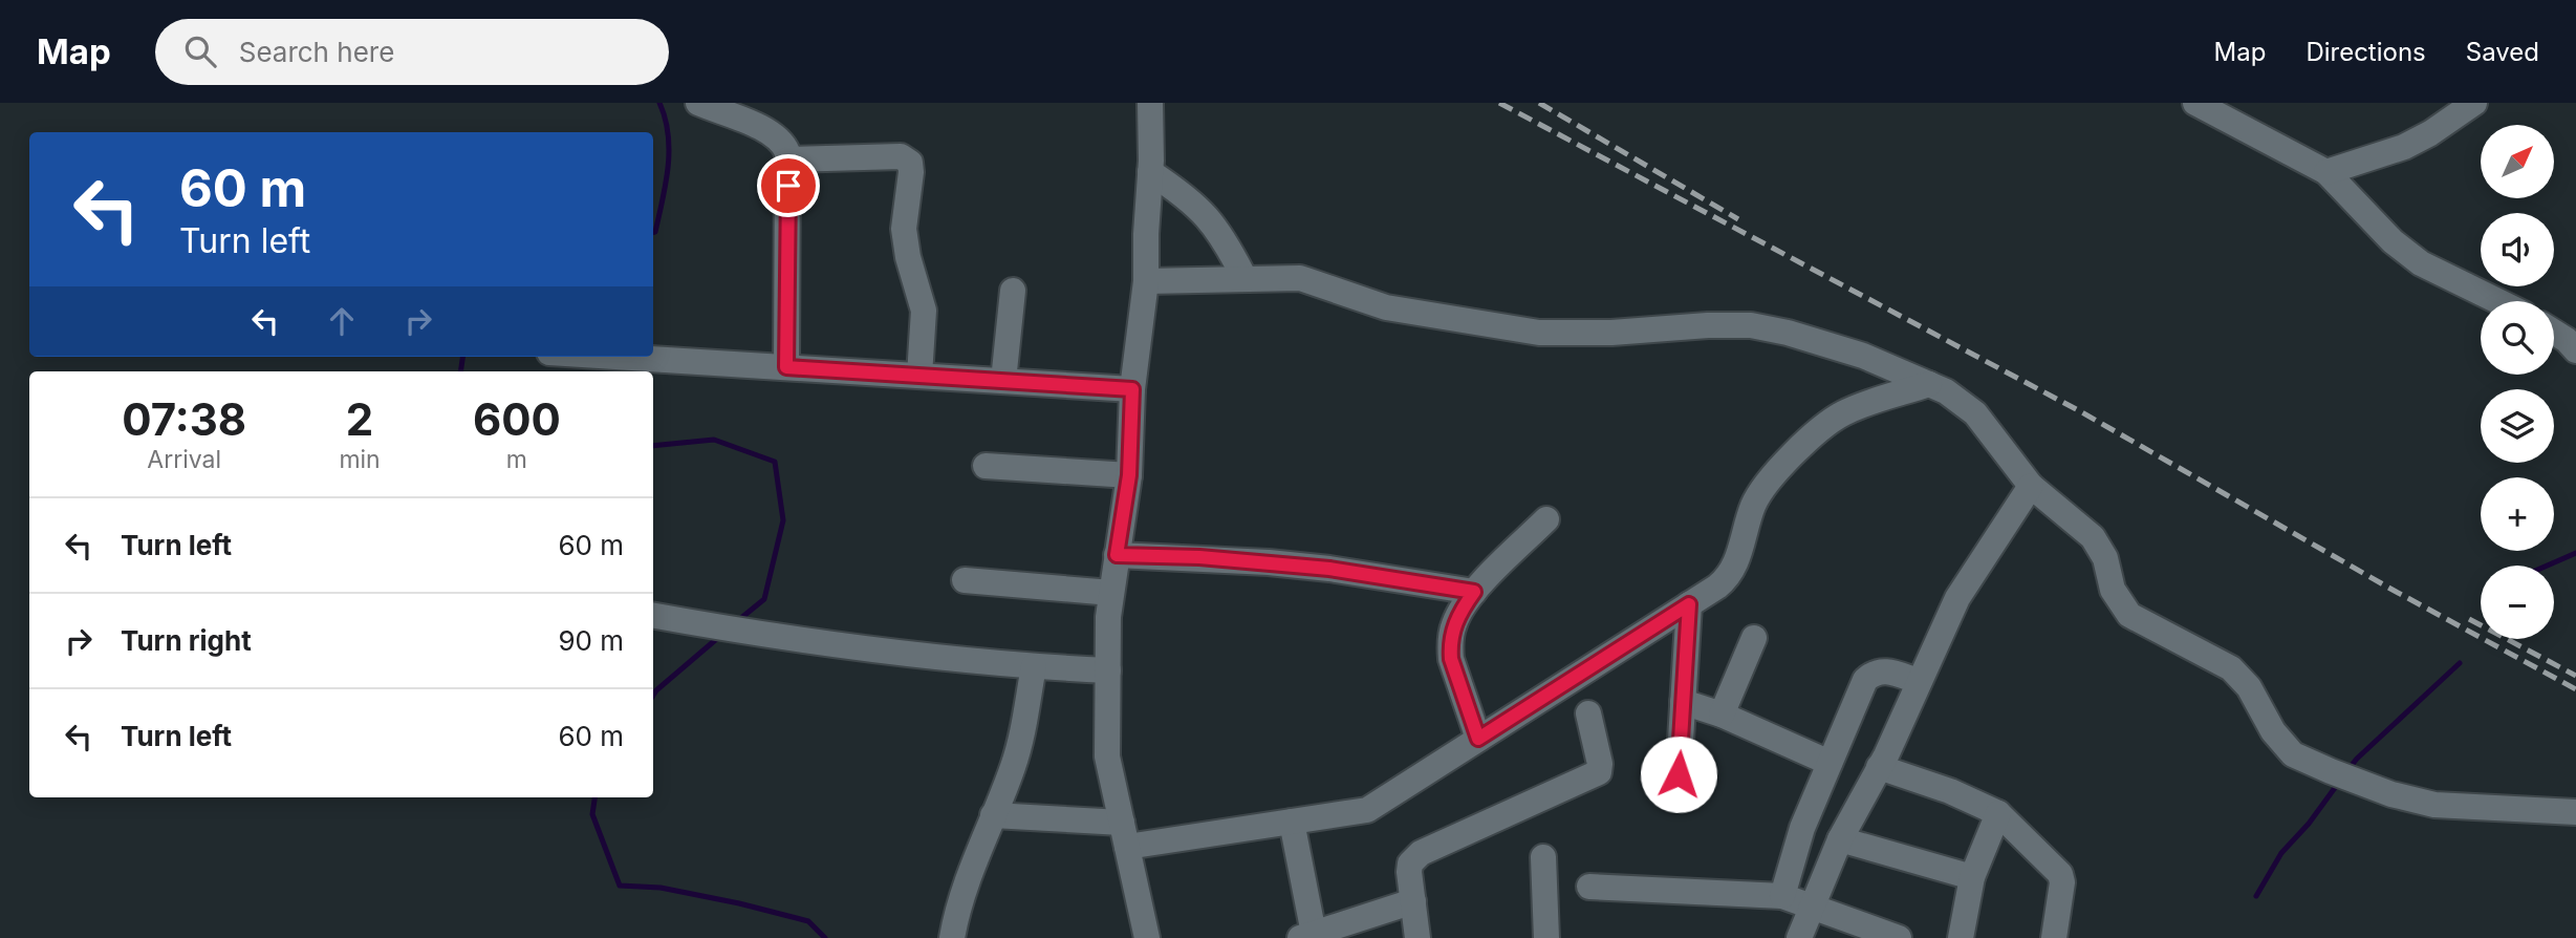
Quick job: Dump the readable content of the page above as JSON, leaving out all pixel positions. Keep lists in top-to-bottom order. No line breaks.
{"north":"top right","page":{"header":"Map","search":"Search here","nav":["Map","Directions","Saved"],"map_buttons":["+","−"],"turn":["60 m","Turn left"],"eta":["07:38","Arrival","2","min","600","m"],"list":[{"name":"Turn left","value":"60 m"},{"name":"Turn right","value":"90 m"},{"name":"Turn left","value":"60 m"}]}}
